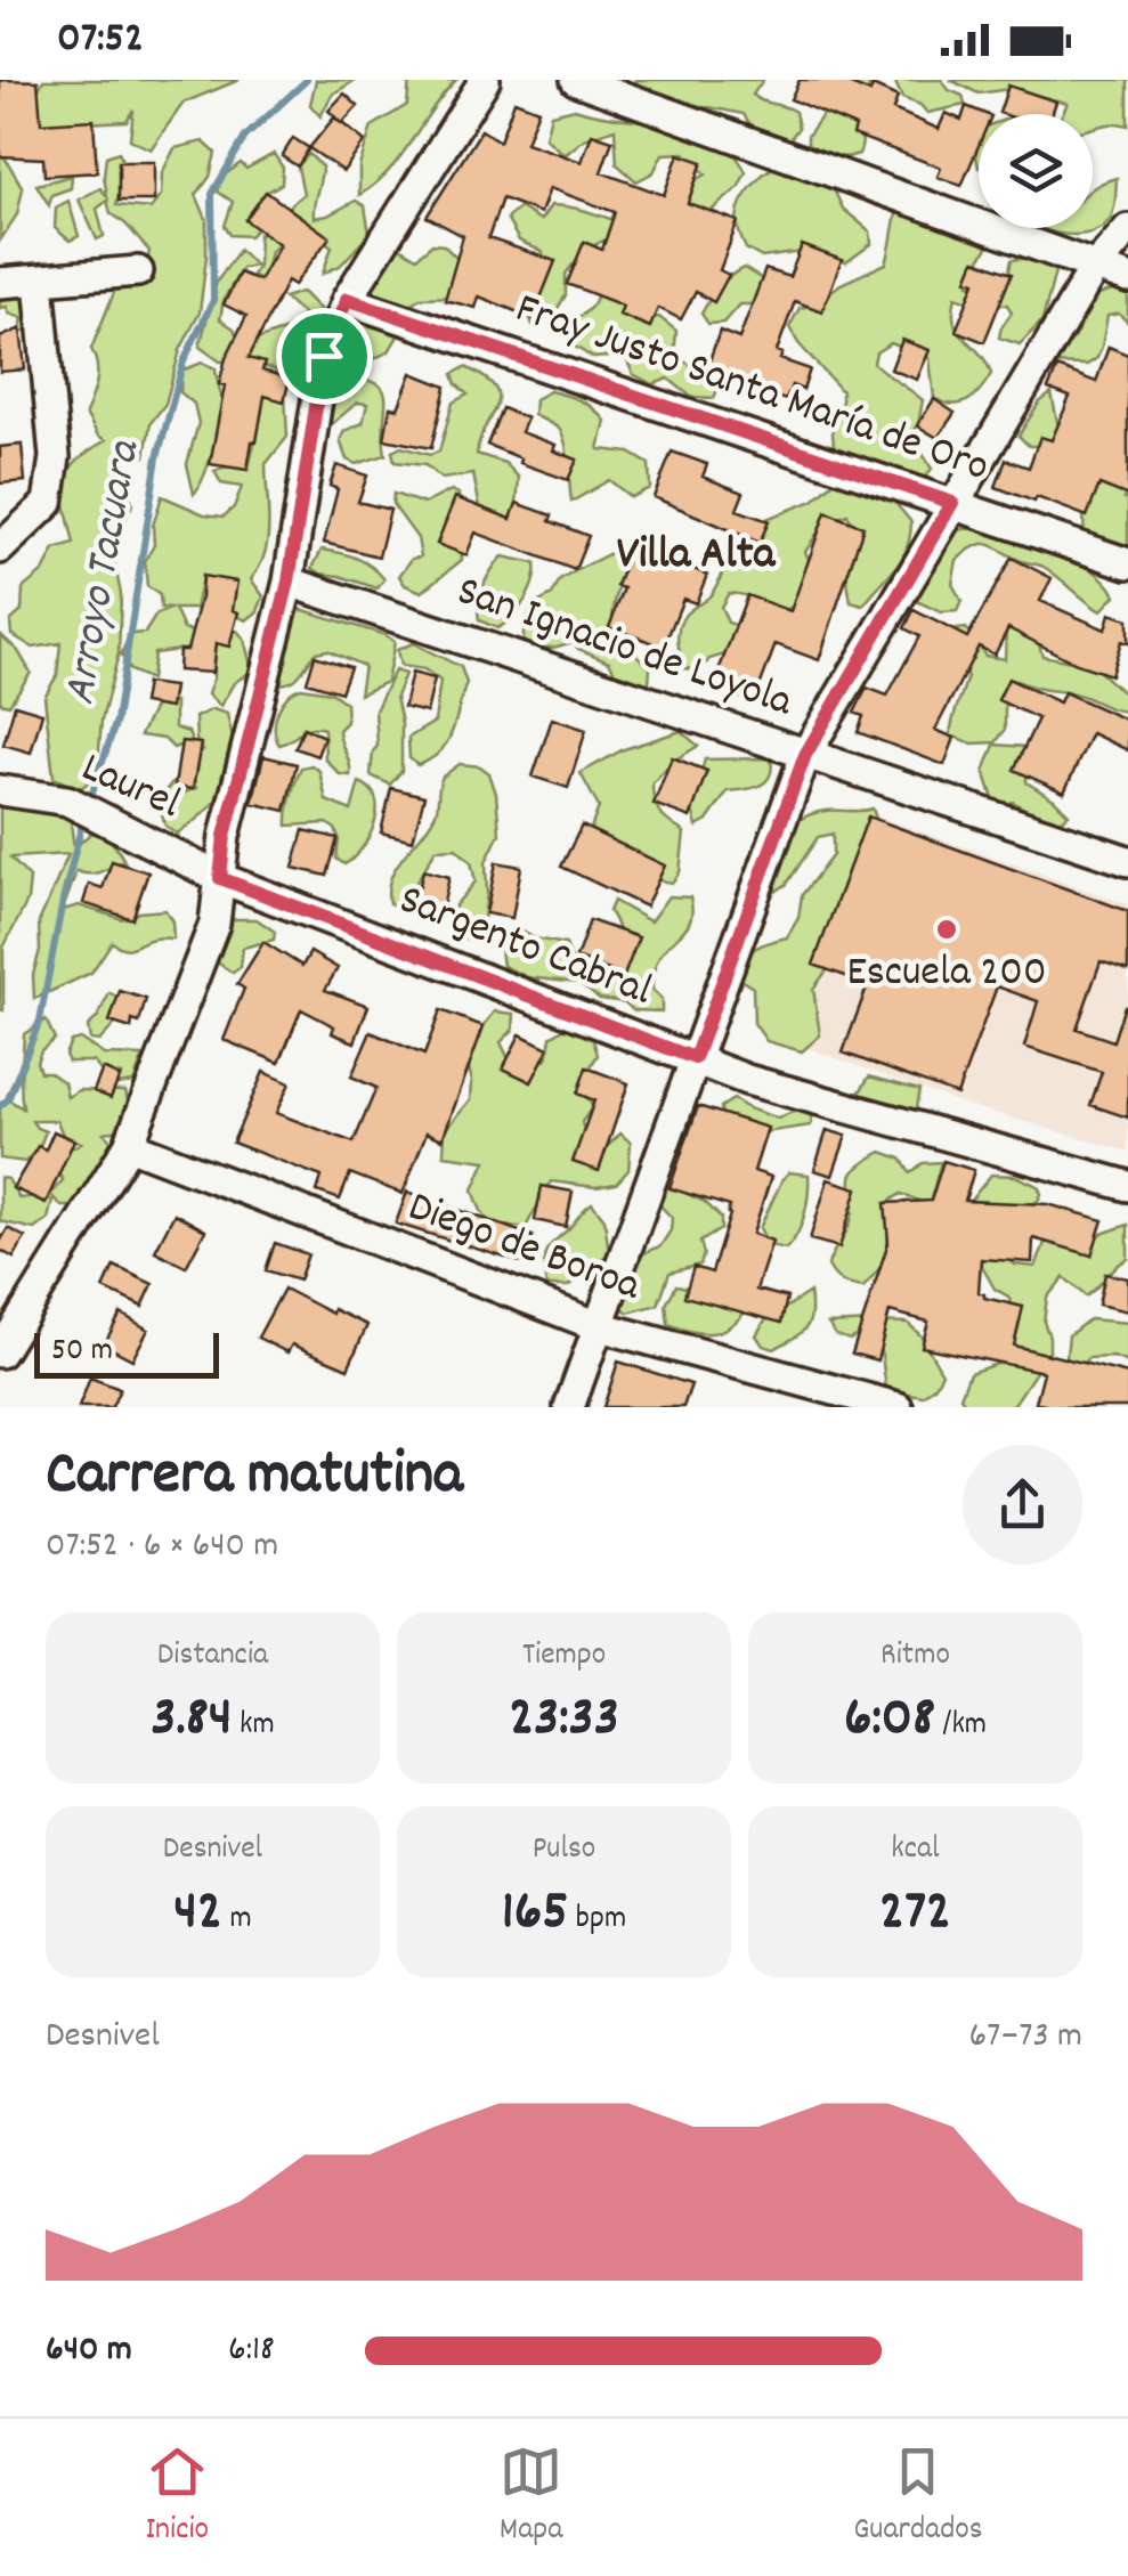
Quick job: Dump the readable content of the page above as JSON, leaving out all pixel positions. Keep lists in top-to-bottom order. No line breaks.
{"streets":{"street":["Fray Justo Santa María de Oro","San Ignacio de Loyola","Laurel","Sargento Cabral","Diego de Boroa"]},"crossings":[["Laurel","Sargento Cabral"]],"districts":["Villa Alta"],"water":["Arroyo Tacuara"],"places":["Escuela 200"],"scale_bar":"50 m","page":{"status":"07:52","scale":"50 m","heading":["Carrera matutina","07:52 · 6 × 640 m"],"stats":[["Distancia","3.84 km"],["Tiempo","23:33"],["Ritmo","6:08 /km"],["Desnivel","42 m"],["Pulso","165 bpm"],["kcal","272"]],"chart":["Desnivel","67–73 m"],"list":[{"name":"640 m","note":"6:18"}],"tabs":["Inicio","Mapa","Guardados"]}}
